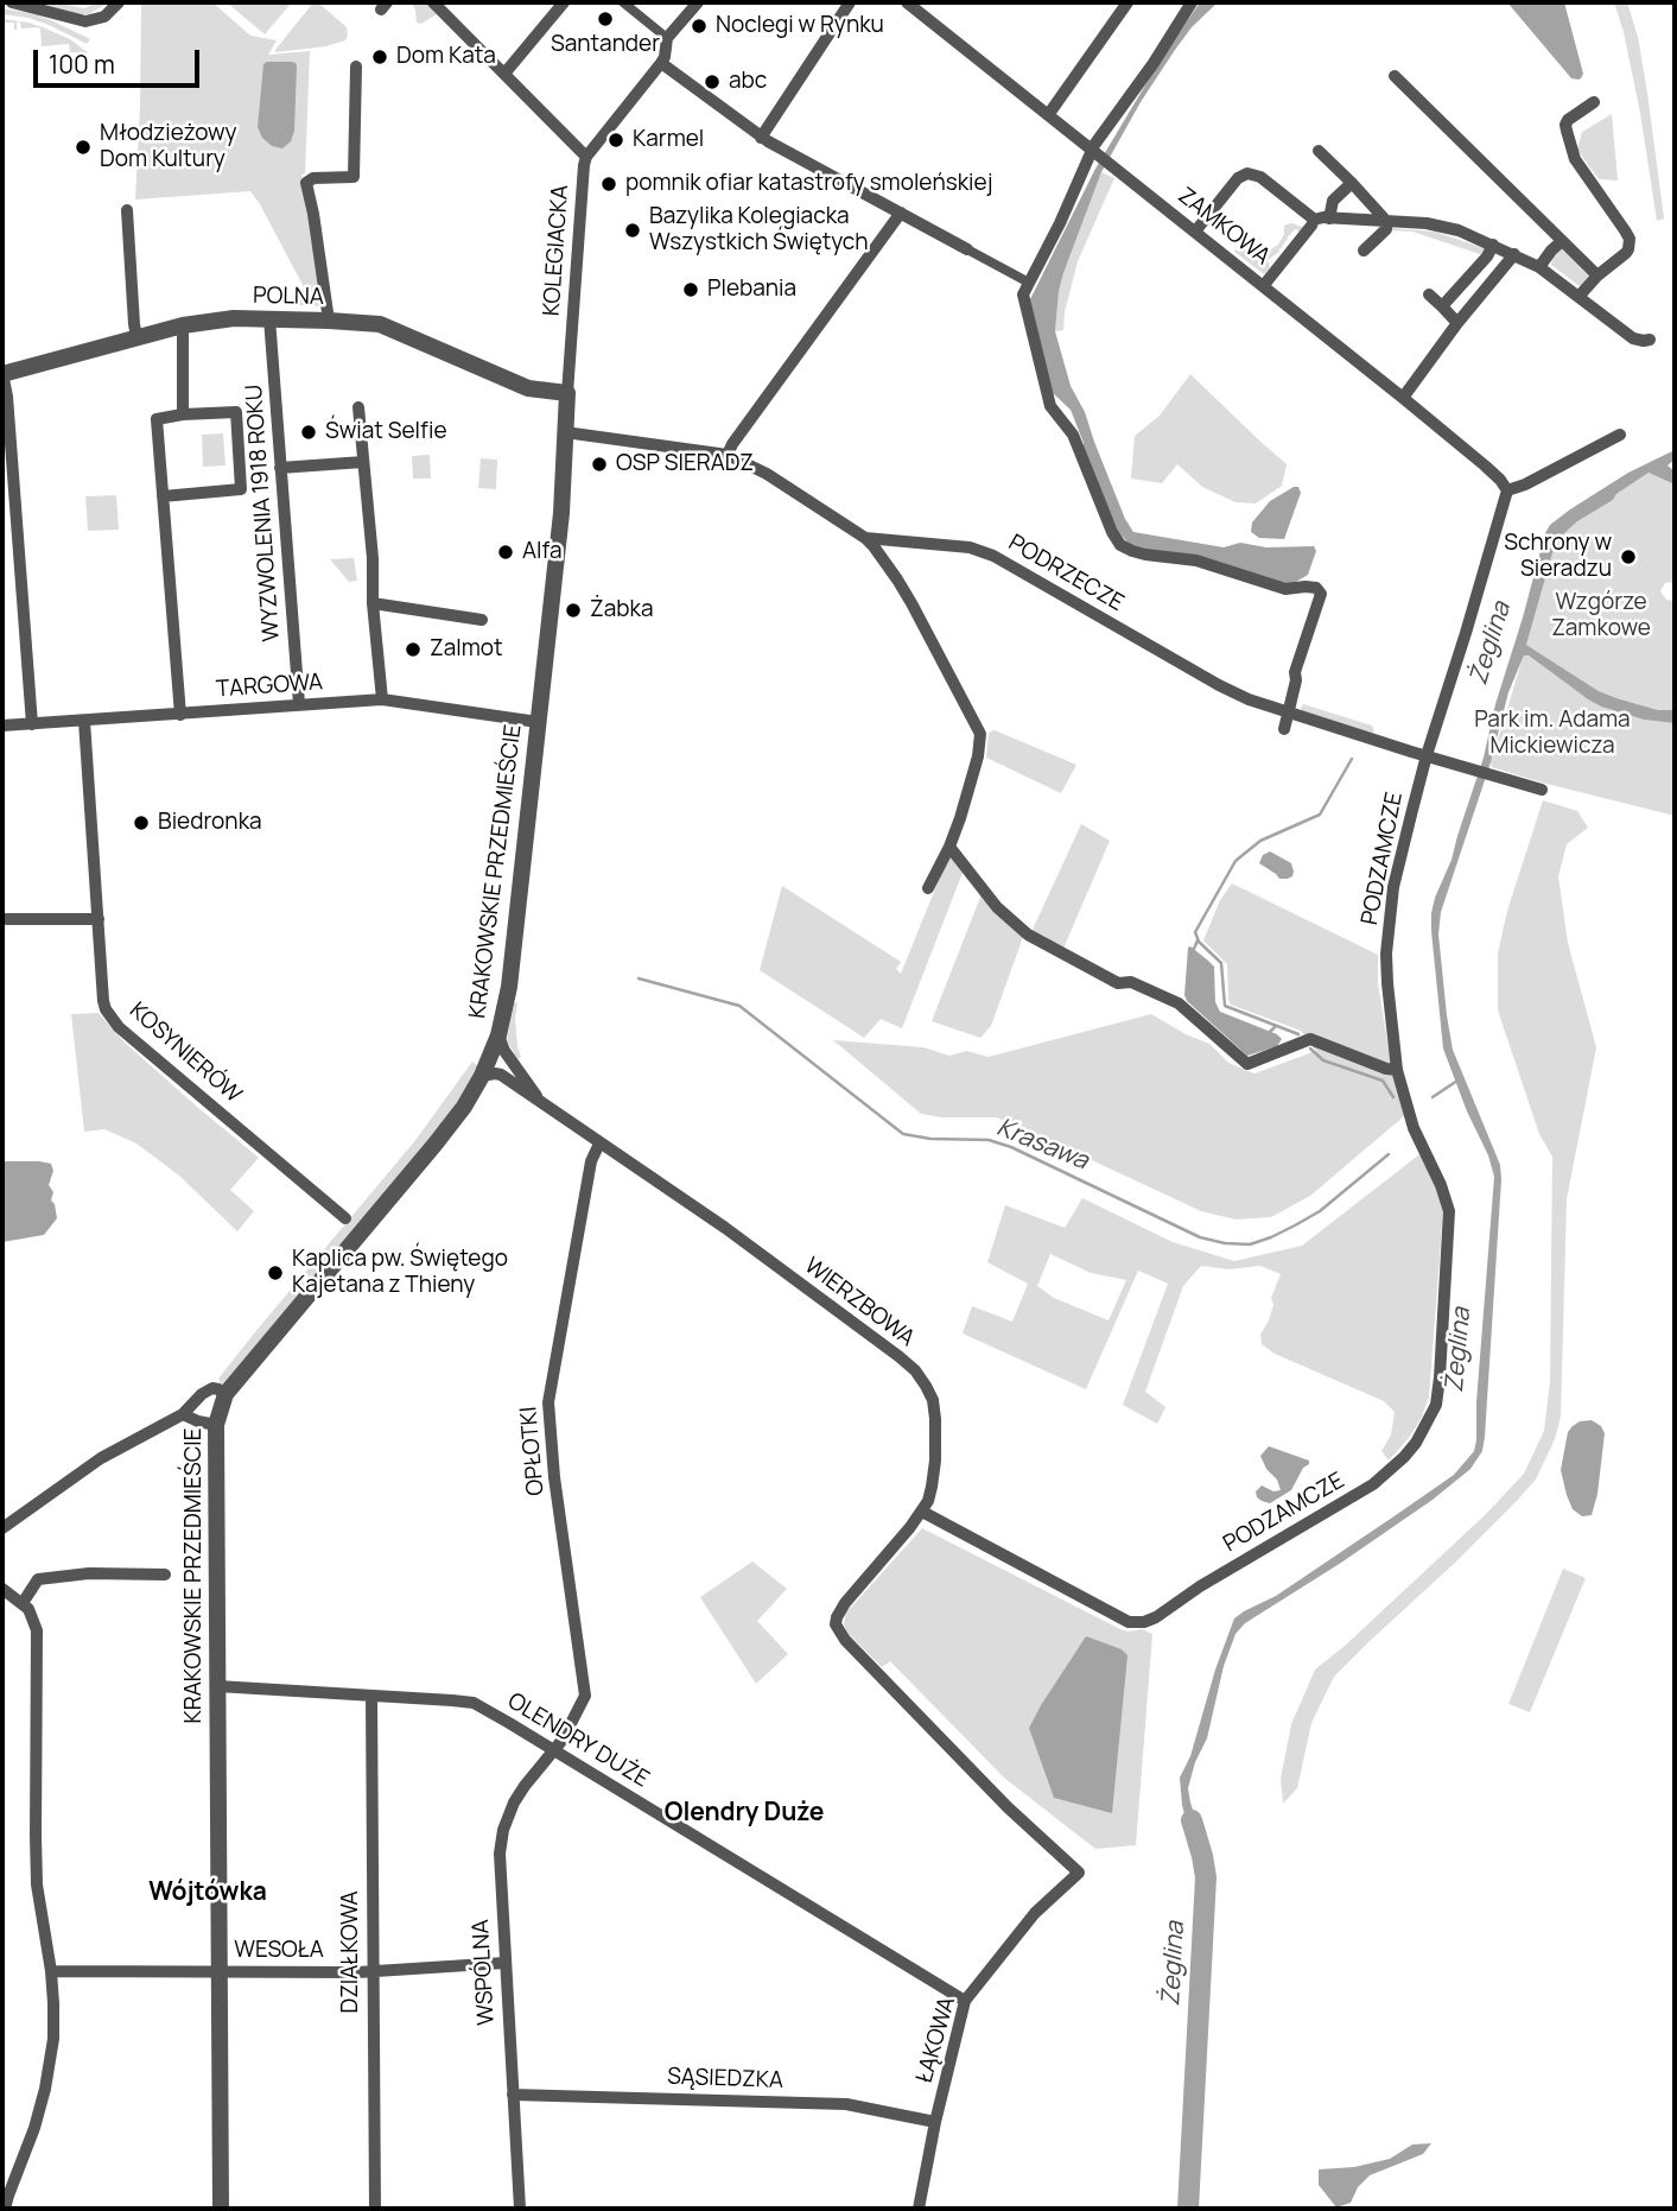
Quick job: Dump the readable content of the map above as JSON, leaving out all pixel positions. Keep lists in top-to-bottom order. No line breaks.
{"streets":{"street":["ZAMKOWA","KOLEGIACKA","POLNA","WYZWOLENIA 1918 ROKU","PODRZECZE","TARGOWA","PODZAMCZE","KRAKOWSKIE PRZEDMIEŚCIE","KOSYNIERÓW","WIERZBOWA","OPŁOTKI","OLENDRY DUŻE","WESOŁA","DZIAŁKOWA","WSPÓLNA","ŁĄKOWA","SĄSIEDZKA"]},"crossings":[["ZAMKOWA","PODZAMCZE"],["KOLEGIACKA","POLNA"],["KOLEGIACKA","KRAKOWSKIE PRZEDMIEŚCIE"],["POLNA","WYZWOLENIA 1918 ROKU"],["POLNA","KRAKOWSKIE PRZEDMIEŚCIE"],["WYZWOLENIA 1918 ROKU","TARGOWA"],["PODRZECZE","PODZAMCZE"],["PODRZECZE","KRAKOWSKIE PRZEDMIEŚCIE"],["TARGOWA","KRAKOWSKIE PRZEDMIEŚCIE"],["TARGOWA","KOSYNIERÓW"],["PODZAMCZE","WIERZBOWA"],["KRAKOWSKIE PRZEDMIEŚCIE","WIERZBOWA"],["KRAKOWSKIE PRZEDMIEŚCIE","OLENDRY DUŻE"],["KRAKOWSKIE PRZEDMIEŚCIE","WESOŁA"],["WIERZBOWA","OPŁOTKI"],["WIERZBOWA","ŁĄKOWA"],["OPŁOTKI","OLENDRY DUŻE"],["OPŁOTKI","WSPÓLNA"],["OLENDRY DUŻE","DZIAŁKOWA"],["OLENDRY DUŻE","WSPÓLNA"],["OLENDRY DUŻE","ŁĄKOWA"],["WESOŁA","DZIAŁKOWA"],["WESOŁA","WSPÓLNA"],["WSPÓLNA","SĄSIEDZKA"],["ŁĄKOWA","SĄSIEDZKA"]],"districts":["Olendry Duże","Wójtówka"],"water":["Żeglina","Krasawa"],"parks":["Wzgórze Zamkowe","Park im. Adama Mickiewicza"],"places":["Santander","Noclegi w Rynku","Dom Kata","abc","Karmel","Młodzieżowy Dom Kultury","pomnik ofiar katastrofy smoleńskiej","Bazylika Kolegiacka Wszystkich Świętych","Plebania","Świat Selfie","OSP SIERADZ","Alfa","Schrony w Sieradzu","Żabka","Zalmot","Biedronka","Kaplica pw. Świętego Kajetana z Thieny"],"scale_bar":"100 m"}
